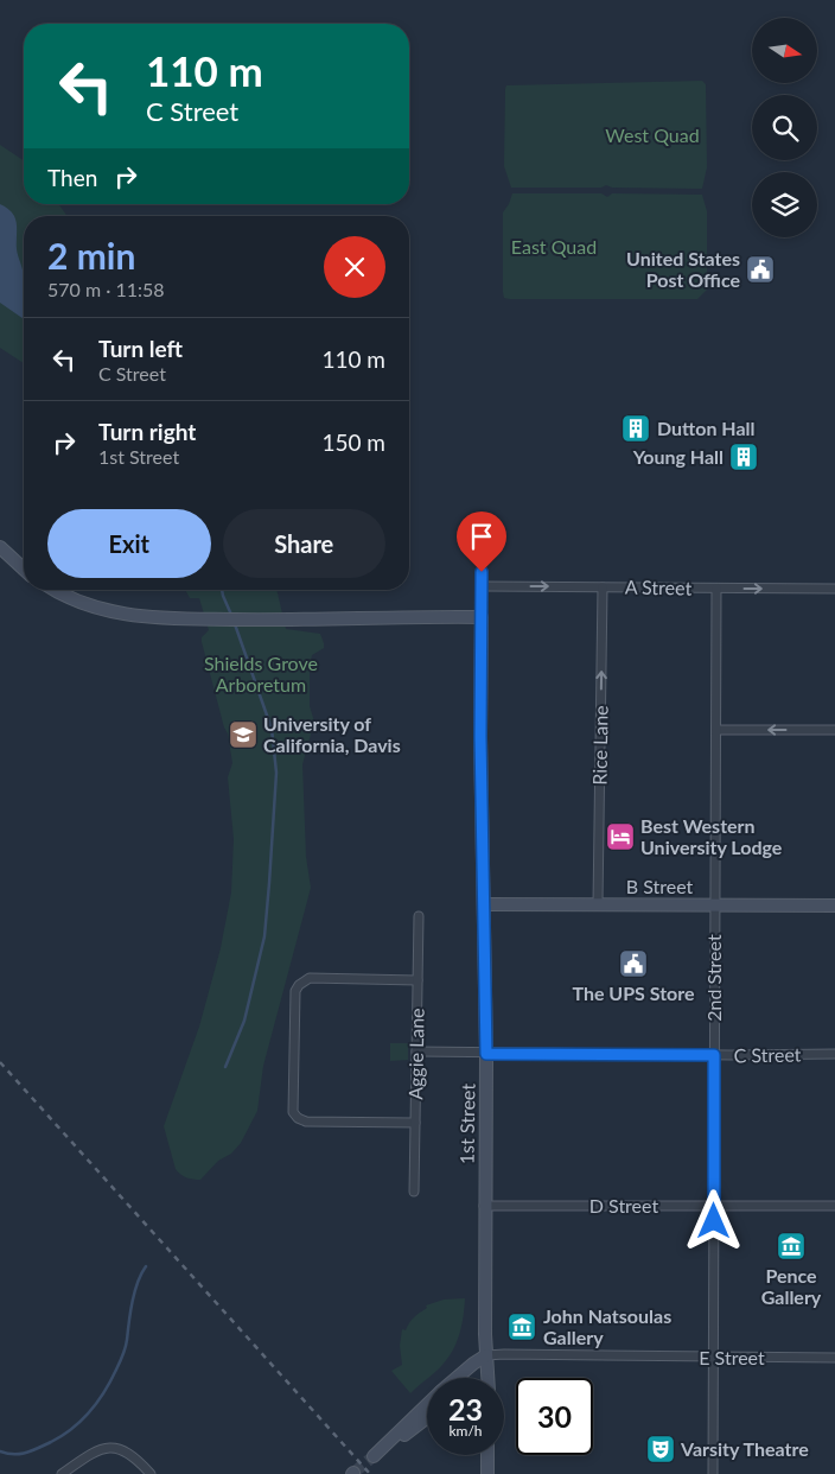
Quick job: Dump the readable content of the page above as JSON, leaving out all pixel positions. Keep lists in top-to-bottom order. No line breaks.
{"streets":{"street":["A Street","Rice Lane","B Street","2nd Street","Aggie Lane","C Street","1st Street","D Street","E Street"]},"crossings":[["A Street","Rice Lane"],["A Street","2nd Street"],["A Street","1st Street"],["Rice Lane","B Street"],["B Street","2nd Street"],["B Street","1st Street"],["2nd Street","C Street"],["2nd Street","D Street"],["2nd Street","E Street"],["Aggie Lane","C Street"],["C Street","1st Street"],["1st Street","D Street"],["1st Street","E Street"]],"one_way":["A Street","Rice Lane"],"parks":["West Quad","East Quad","Shields Grove Arboretum"],"places":{"public building":["United States Post Office","The UPS Store"],"building":["Dutton Hall","Young Hall"],"school or university":["University of California, Davis"],"hotel":["Best Western University Lodge"],"museum":["Pence Gallery","John Natsoulas Gallery"],"theatre":["Varsity Theatre"]},"north":"right","page":{"turn":["110 m","C Street"],"then":"Then","heading":["2 min","570 m · 11:58"],"list":[{"name":"Turn left","note":"C Street","value":"110 m"},{"name":"Turn right","note":"1st Street","value":"150 m"}],"buttons":["Exit","Share"],"speed":"23 km/h","limit":"30"}}
